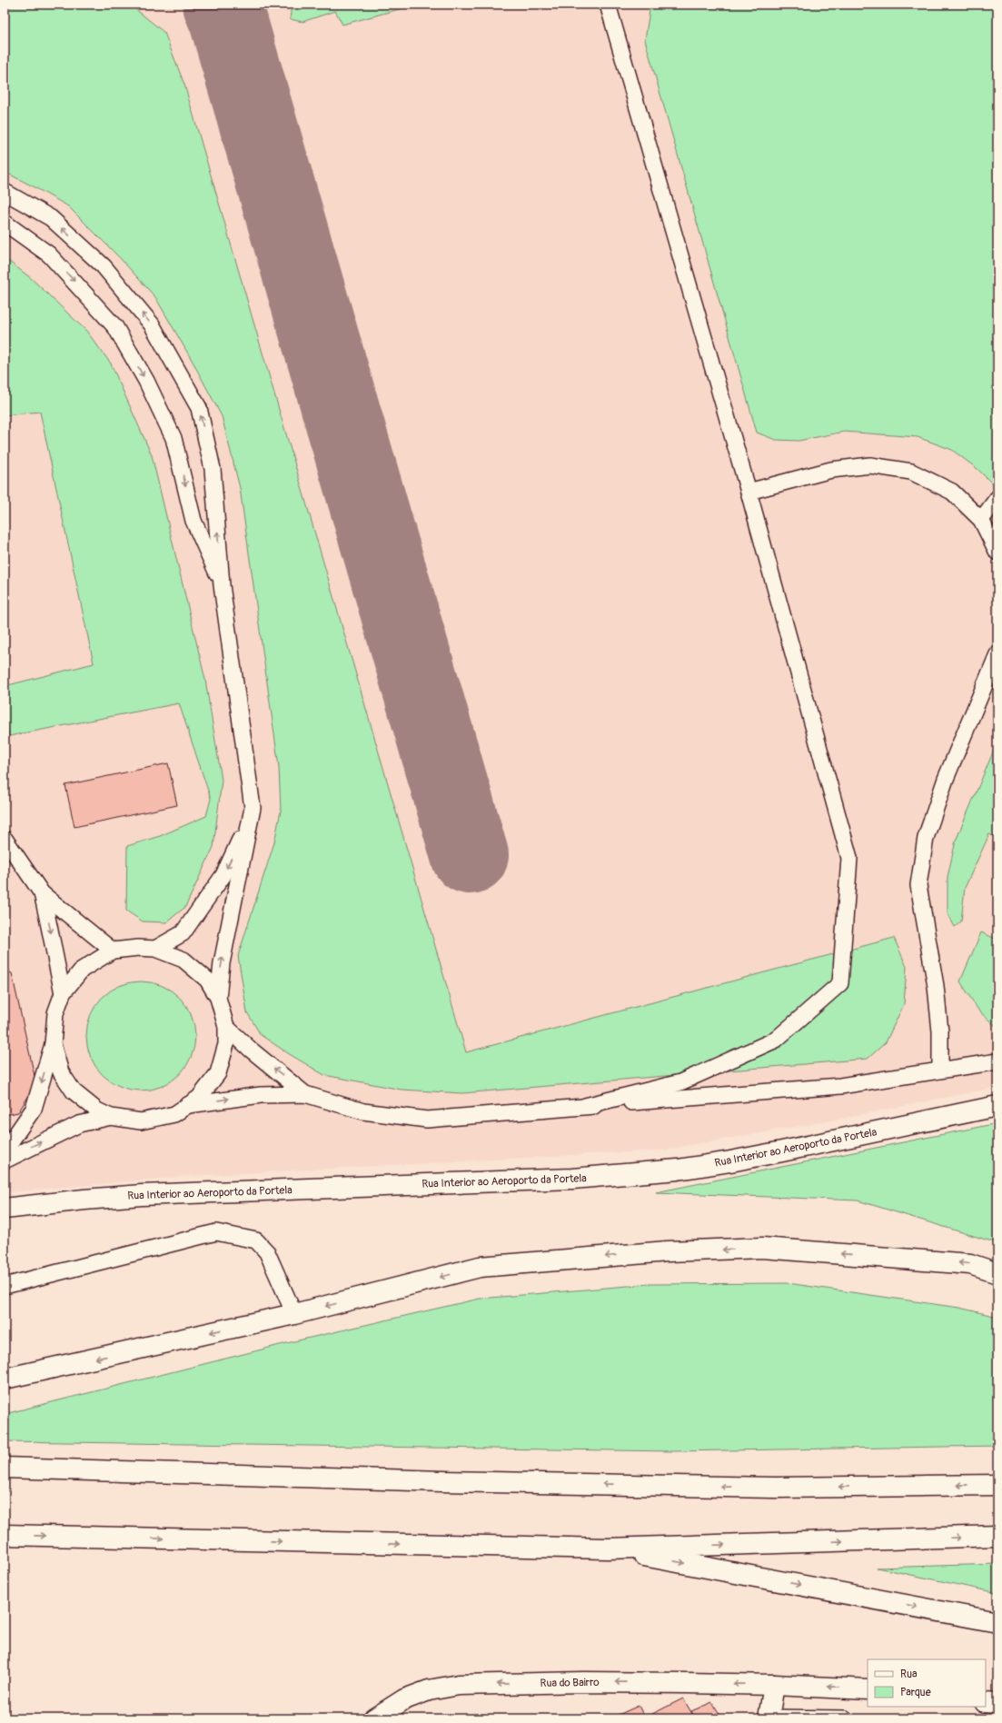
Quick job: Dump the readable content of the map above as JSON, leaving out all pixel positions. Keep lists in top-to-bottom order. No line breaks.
{"streets":{"main road":["Rua Interior ao Aeroporto da Portela","Rua do Bairro"]},"legend":["Rua","Parque"]}
